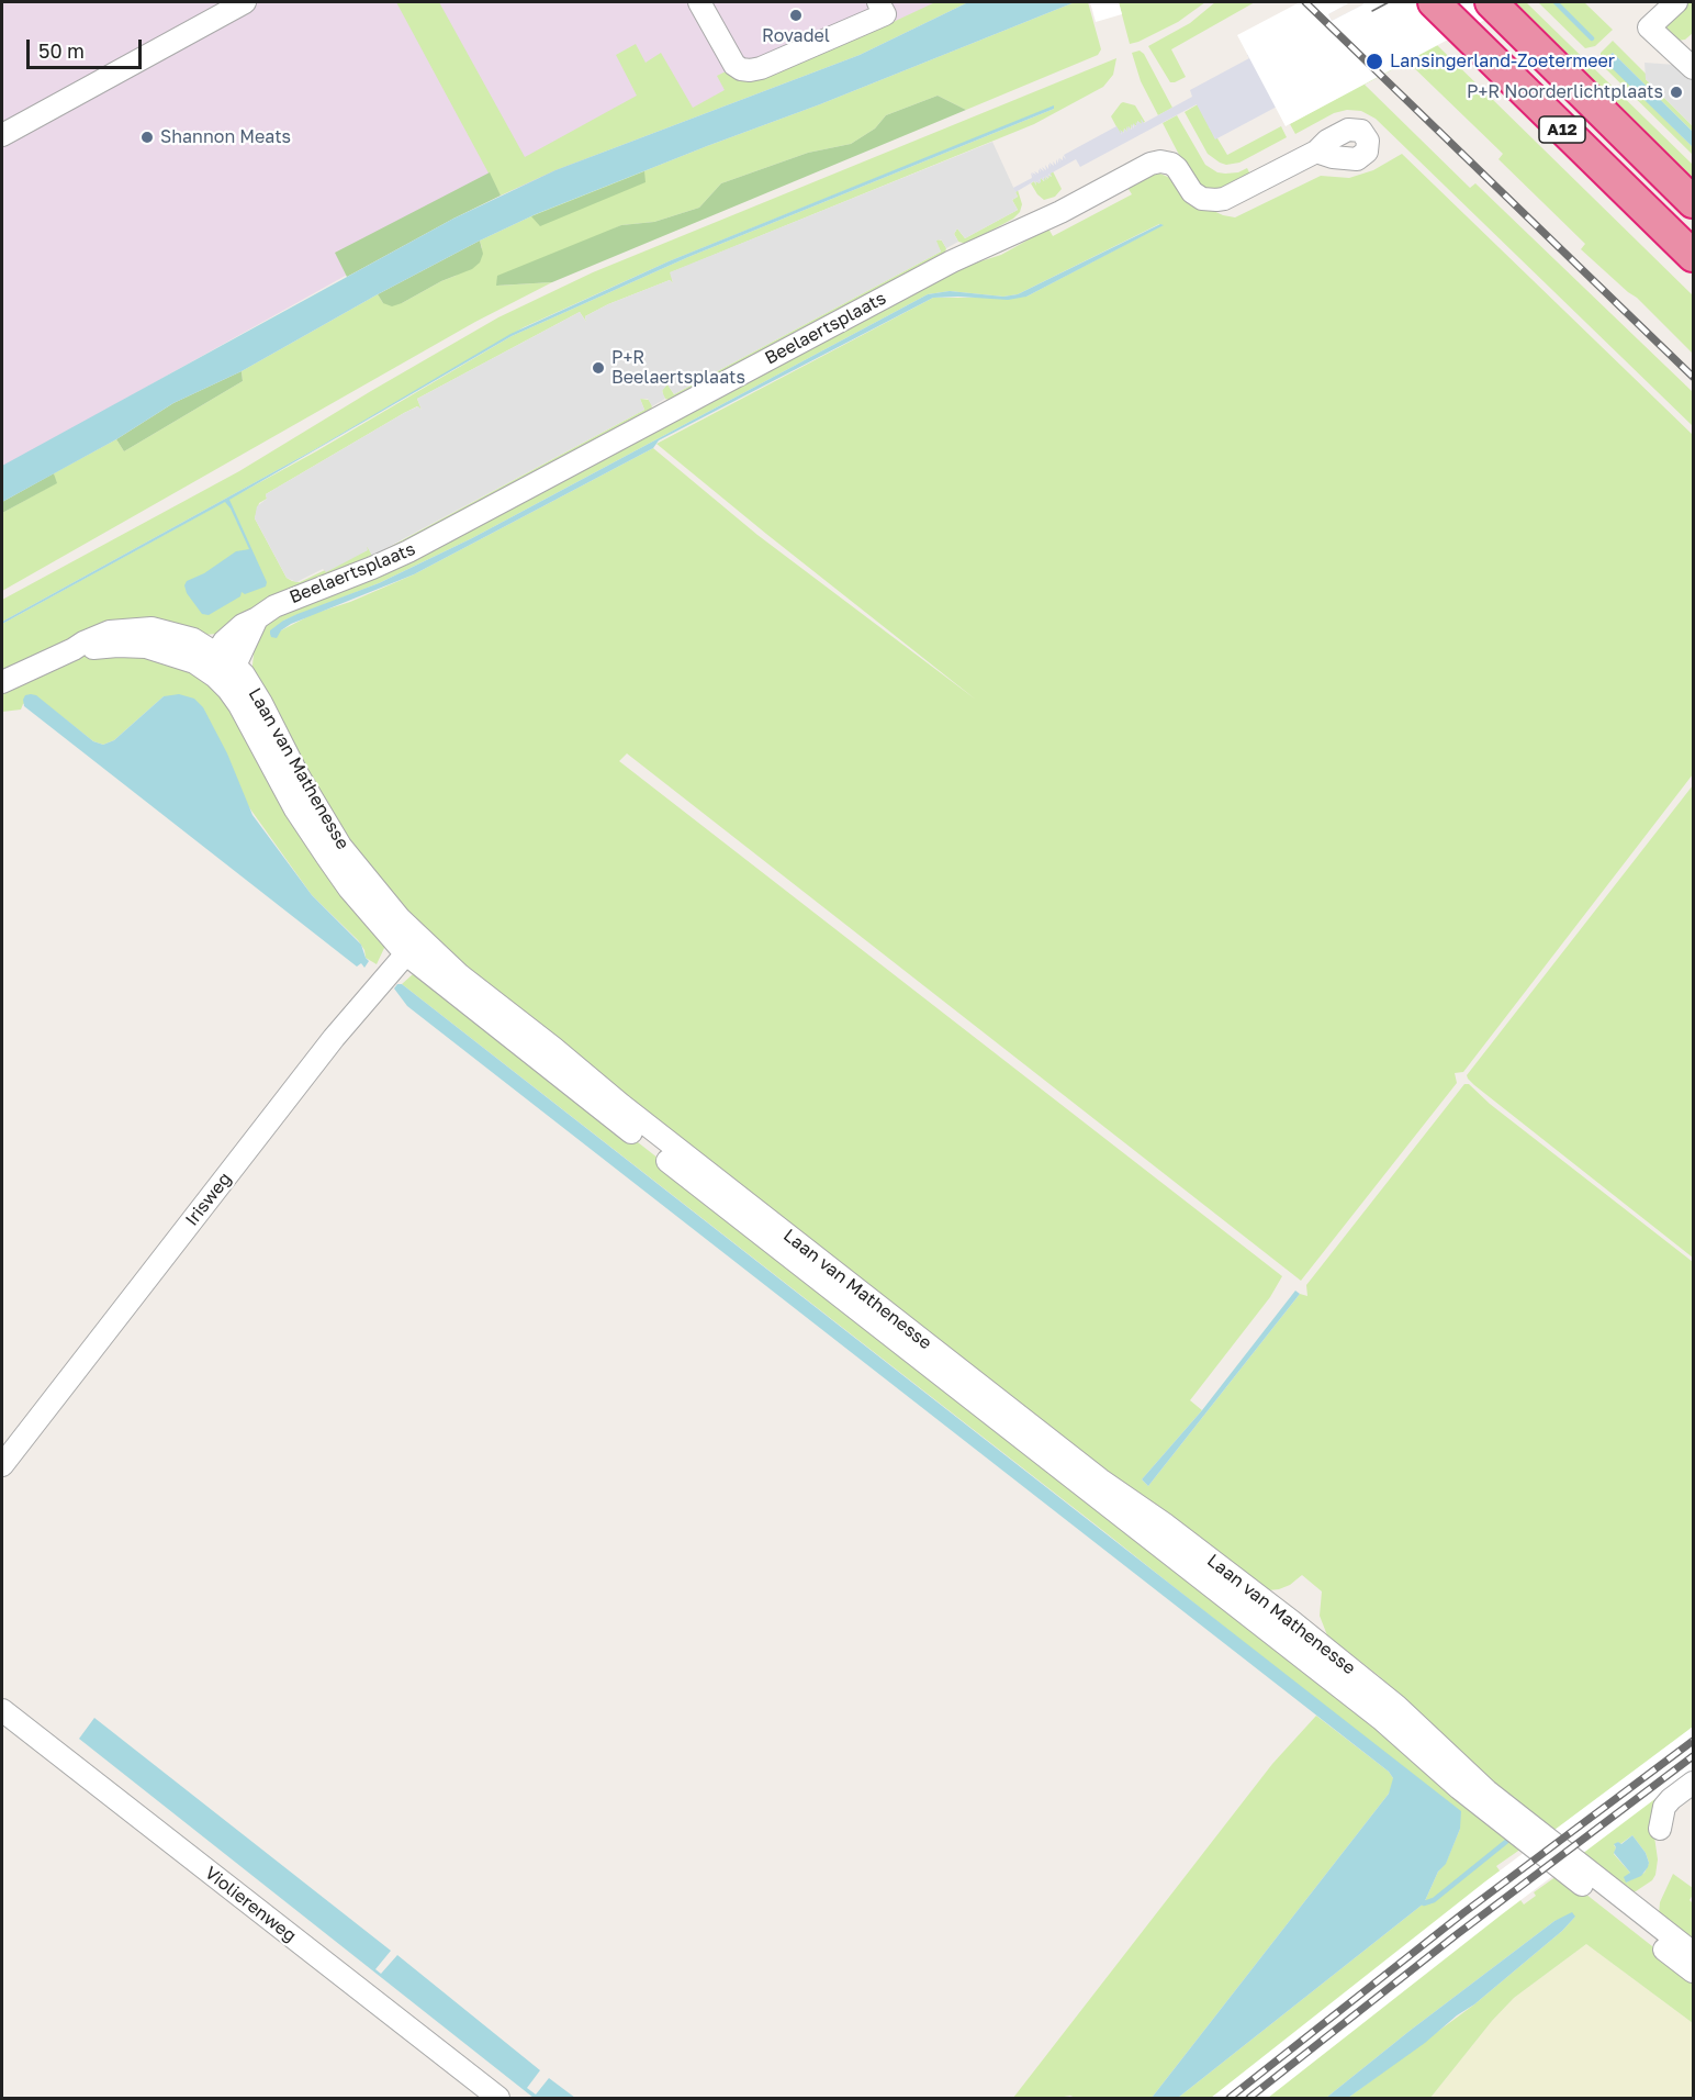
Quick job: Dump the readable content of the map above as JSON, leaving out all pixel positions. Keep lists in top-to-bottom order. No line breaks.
{"streets":{"highway":["A12"],"street":["Beelaertsplaats","Laan van Mathenesse","Irisweg","Violierenweg"]},"crossings":[["Beelaertsplaats","Laan van Mathenesse"],["Laan van Mathenesse","Irisweg"]],"places":["Rovadel","Lansingerland-Zoetermeer","P+R Noorderlichtplaats","Shannon Meats","P+R Beelaertsplaats"],"scale_bar":"50 m"}
